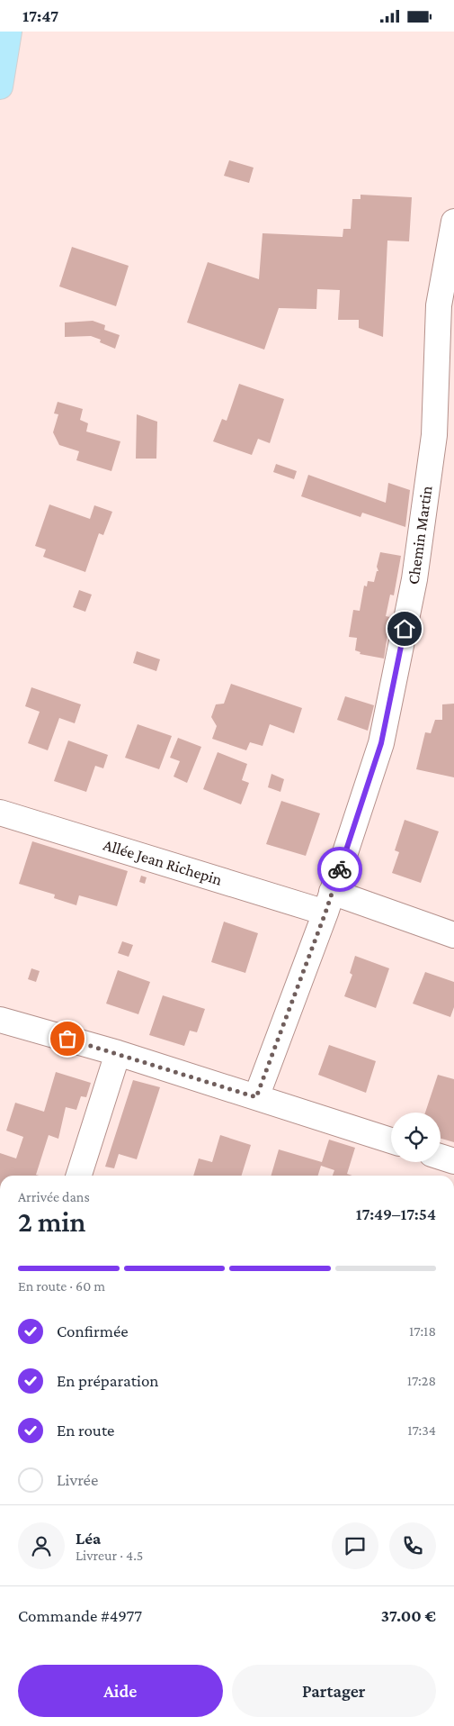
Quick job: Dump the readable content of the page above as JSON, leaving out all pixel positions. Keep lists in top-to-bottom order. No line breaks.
{"streets":{"street":["Chemin Martin","Allée Jean Richepin"]},"crossings":[["Chemin Martin","Allée Jean Richepin"]],"page":{"status":"17:47","heading":["2 min","Arrivée dans","17:49–17:54"],"panel":["Léa","Livreur · 4.5","Commande #4977","37.00 €"],"bar":"En route · 60 m","list":[["Confirmée","17:18"],["En préparation","17:28"],["En route","17:34"],"Livrée"],"buttons":["Aide","Partager"]}}
